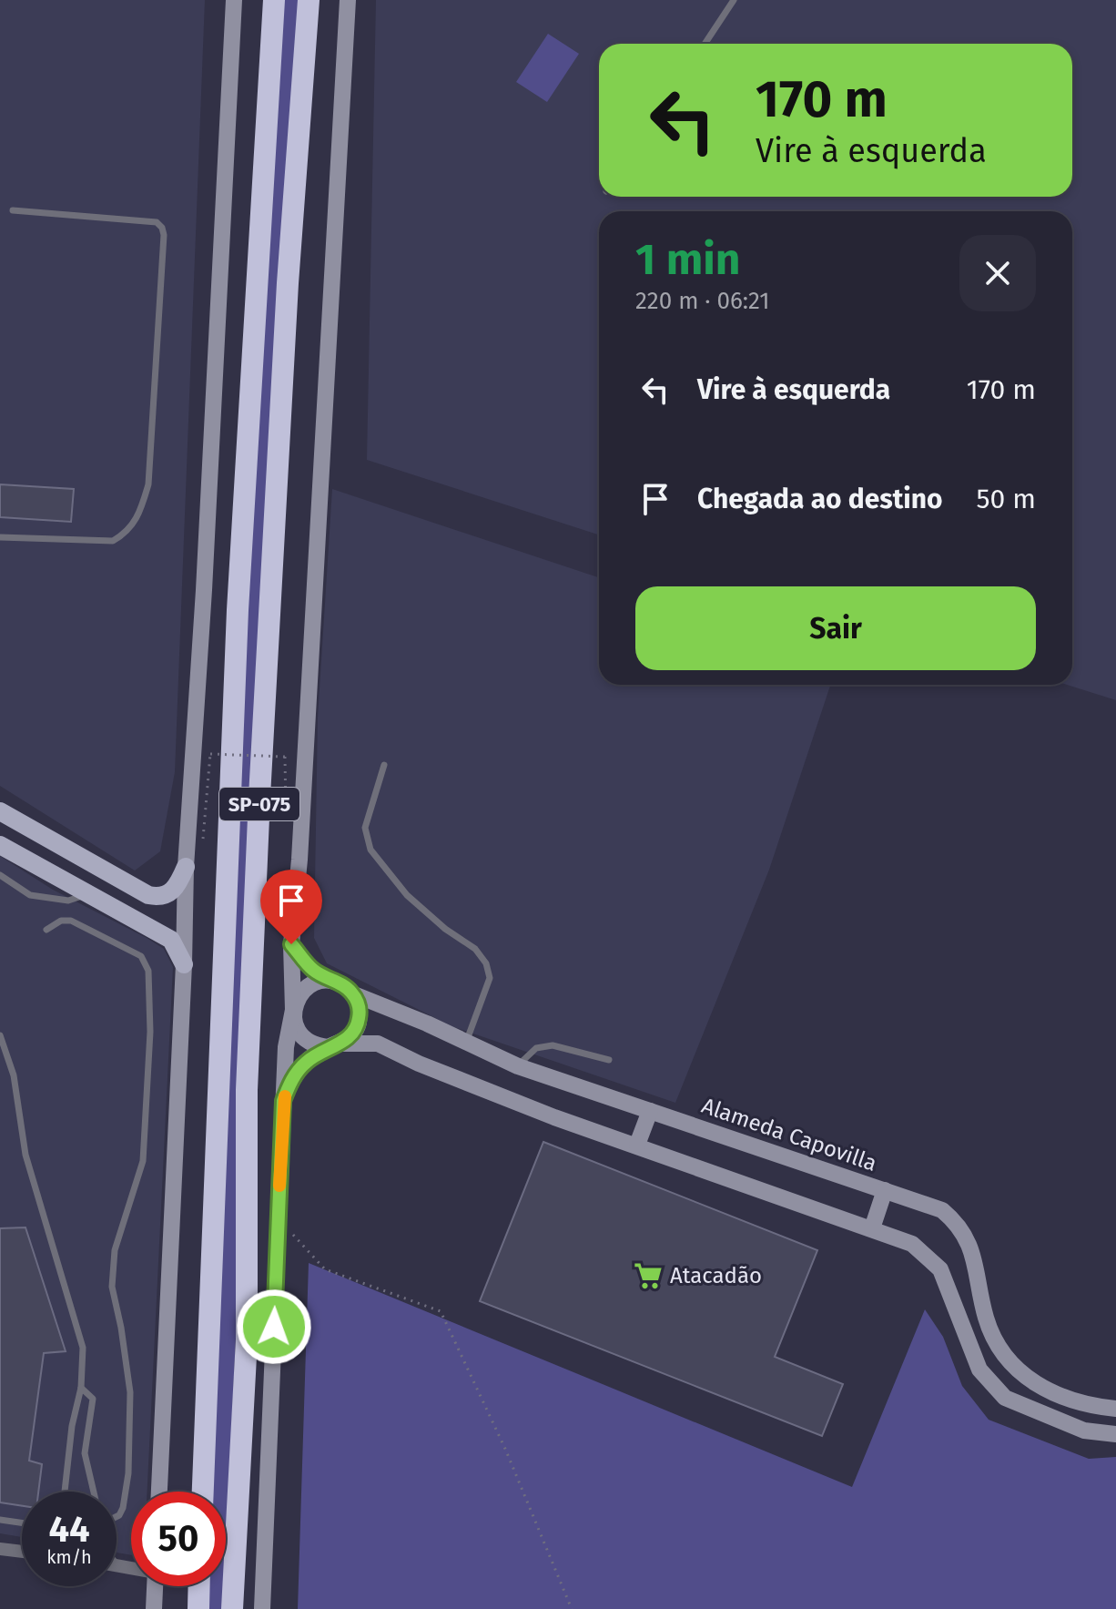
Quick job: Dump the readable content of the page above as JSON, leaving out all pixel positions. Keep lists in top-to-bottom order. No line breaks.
{"streets":{"highway":["SP-075"],"main road":["Alameda Capovilla"]},"places":{"supermarket":["Atacadão"]},"page":{"turn":["170 m","Vire à esquerda"],"heading":["1 min","220 m · 06:21"],"list":[{"name":"Vire à esquerda","value":"170 m"},{"name":"Chegada ao destino","value":"50 m"}],"buttons":"Sair","speed":"44 km/h","limit":"50"}}
